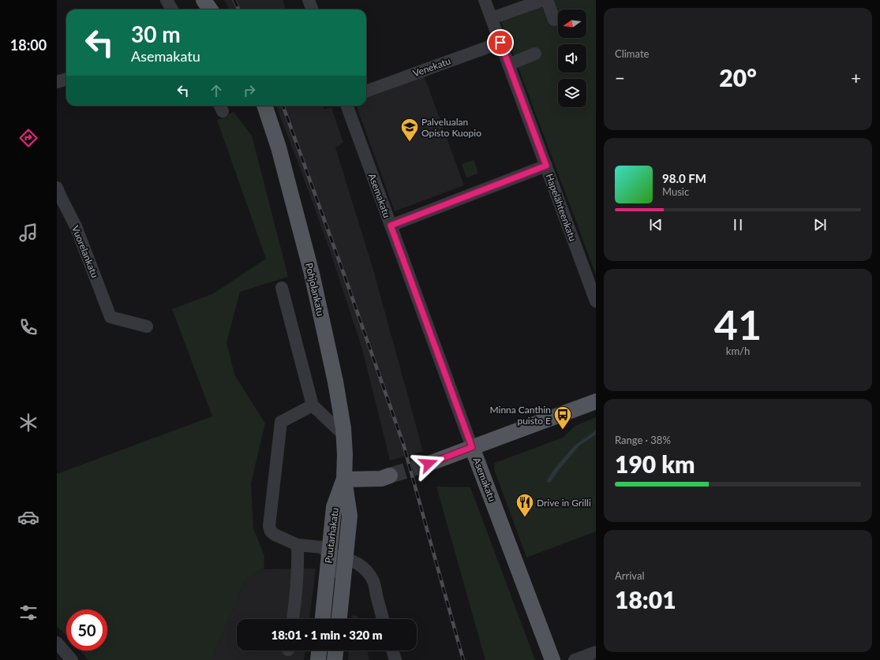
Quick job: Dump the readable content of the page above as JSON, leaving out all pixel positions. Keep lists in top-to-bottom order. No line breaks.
{"streets":{"main road":["Asemakatu","Pohjolankatu","Puutarhakatu"],"street":["Venekatu","Hapelähteenkatu","Vuorelankatu"]},"crossings":[["Venekatu","Hapelähteenkatu"],["Pohjolankatu","Puutarhakatu"]],"places":{"school or university":["Palvelualan Opisto Kuopio"],"bus stop":["Minna Canthin puisto E"],"restaurant":["Drive in Grilli"]},"north":"left","page":{"tabs":"18:00","tile":["Climate",["41","km/h"],["Range · 38%","190 km"],["Arrival","18:01"]],"turn":["30 m","Asemakatu"],"heat":["−","20°","+"],"song":["98.0 FM","Music"],"limit":"50","trip":"18:01 · 1 min · 320 m"}}
